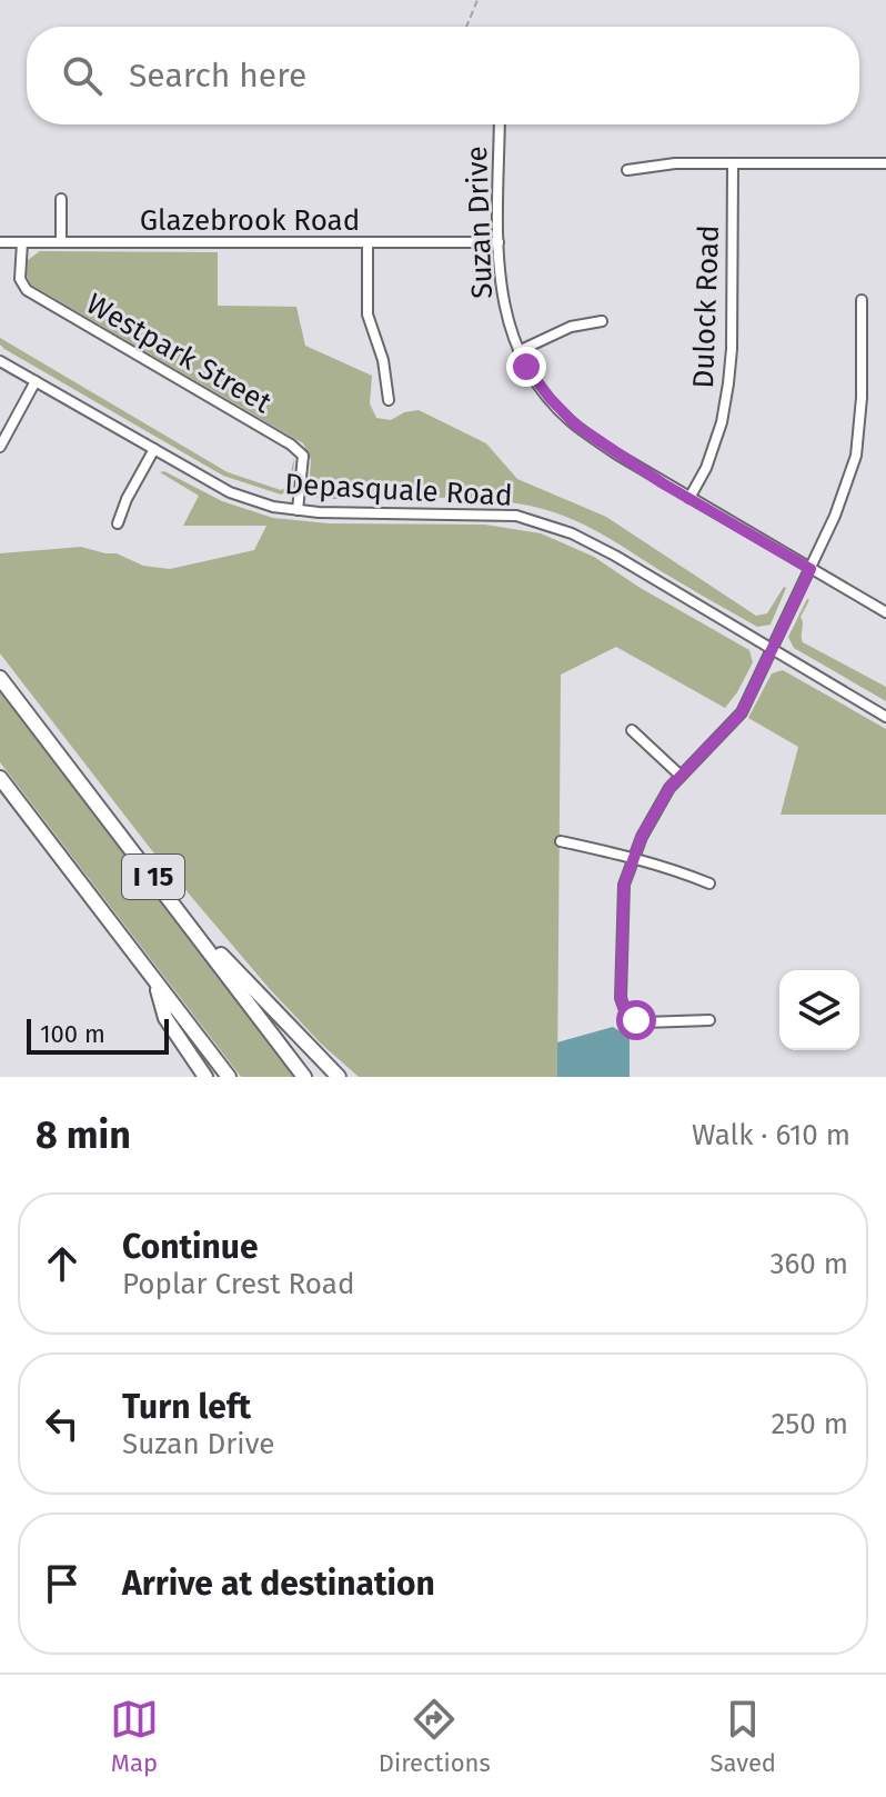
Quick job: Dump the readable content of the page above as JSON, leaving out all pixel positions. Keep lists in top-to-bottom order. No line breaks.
{"streets":{"highway":["I 15"],"street":["Glazebrook Road","Suzan Drive","Dulock Road","Westpark Street","Depasquale Road"]},"crossings":[["Glazebrook Road","Suzan Drive"],["Glazebrook Road","Westpark Street"],["Suzan Drive","Dulock Road"],["Westpark Street","Depasquale Road"]],"scale_bar":"100 m","page":{"search":"Search here","scale":"100 m","heading":["8 min","Walk · 610 m"],"list":[["Continue","Poplar Crest Road","360 m"],["Turn left","Suzan Drive","250 m"],"Arrive at destination"],"nav":["Map","Directions","Saved"]}}
